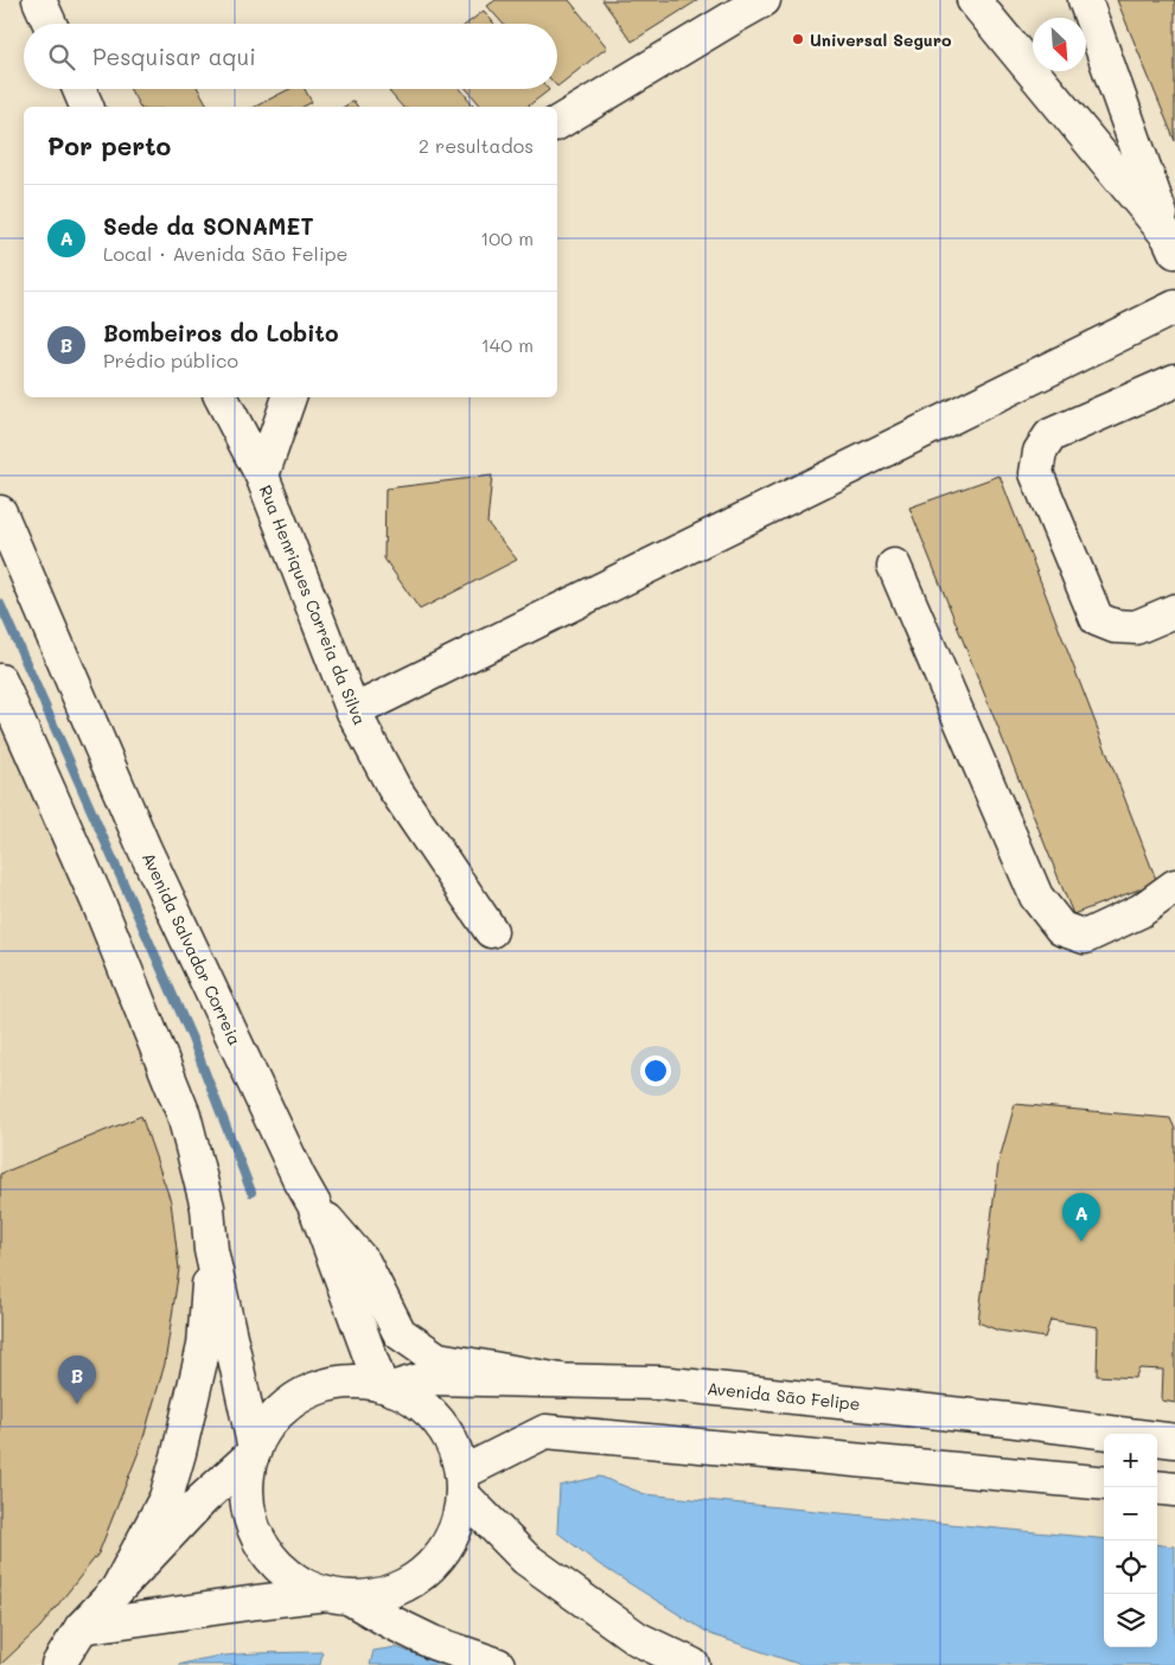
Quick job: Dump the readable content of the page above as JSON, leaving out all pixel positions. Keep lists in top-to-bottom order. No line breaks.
{"streets":{"main road":["Rua Henriques Correia da Silva","Avenida Salvador Correia","Avenida São Felipe"]},"crossings":[["Avenida Salvador Correia","Avenida São Felipe"]],"places":["Universal Seguro"],"north":"bottom right","page":{"search":"Pesquisar aqui","heading":["Por perto","2 resultados"],"list":[{"mark":"A","name":"Sede da SONAMET","note":"Local · Avenida São Felipe","value":"100 m"},{"mark":"B","name":"Bombeiros do Lobito","note":"Prédio público","value":"140 m"}],"pins":["A","B"],"map_buttons":["+","−"]}}
